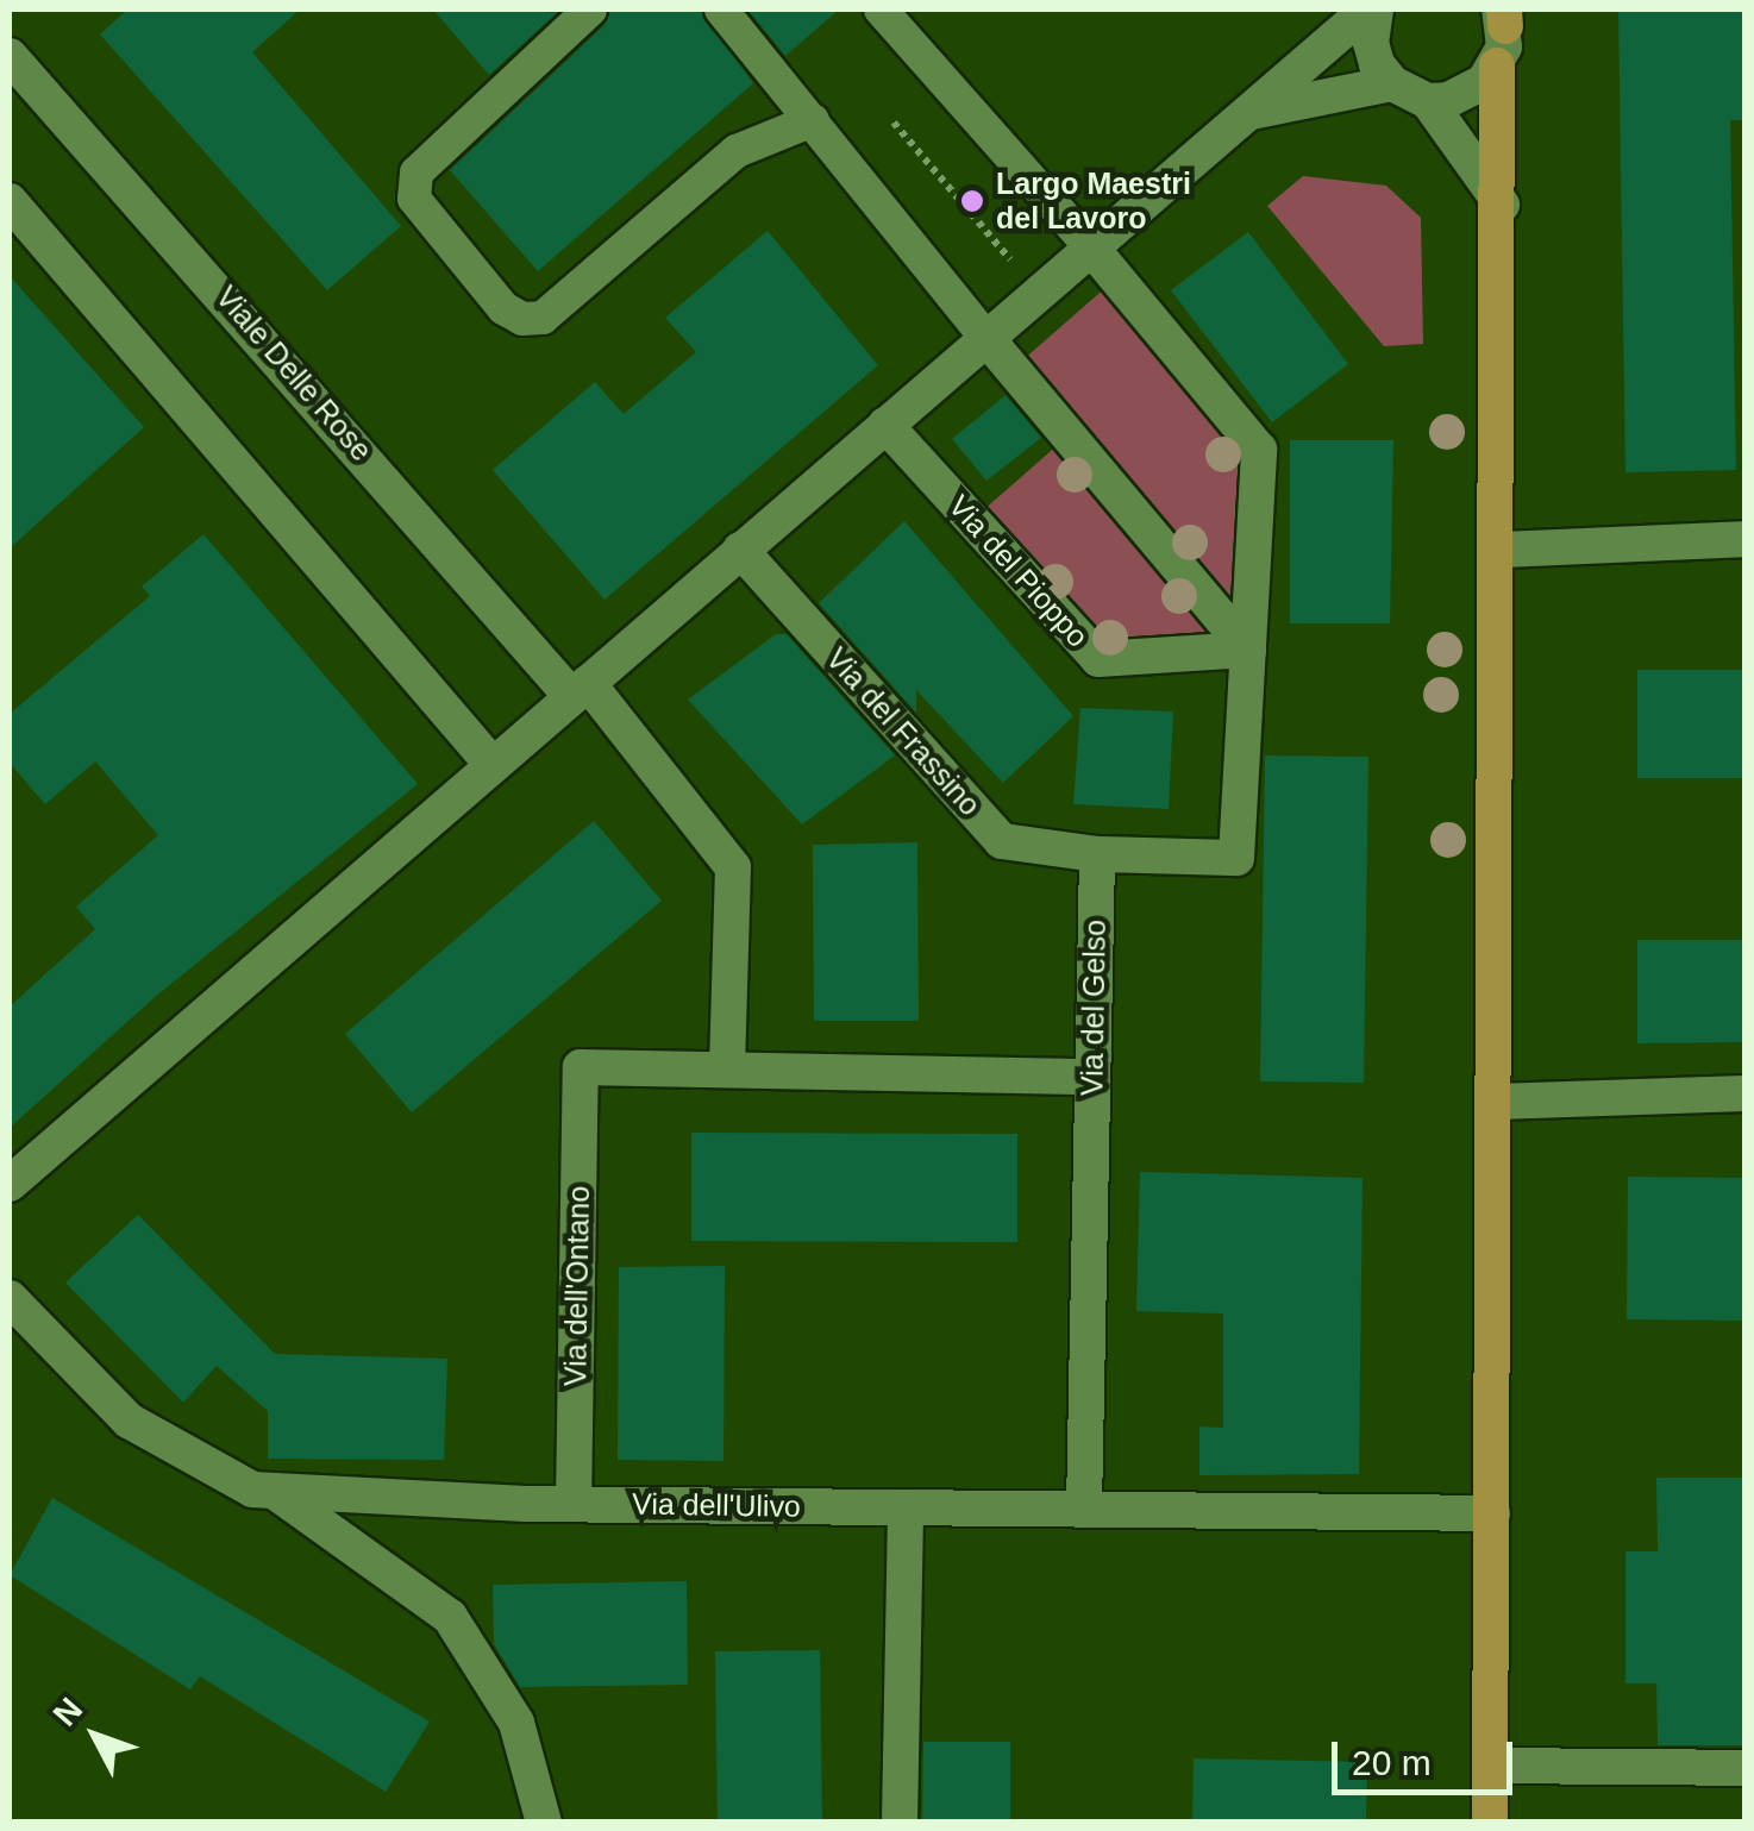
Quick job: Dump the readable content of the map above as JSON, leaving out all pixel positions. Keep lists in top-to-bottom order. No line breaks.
{"streets":{"street":["Viale Delle Rose","Via del Pioppo","Via del Frassino","Via del Gelso","Via dell'Ontano","Via dell'Ulivo"]},"crossings":[["Viale Delle Rose","Via dell'Ontano"],["Via del Frassino","Via del Gelso"],["Via del Gelso","Via dell'Ulivo"],["Via dell'Ontano","Via dell'Ulivo"]],"places":["Largo Maestri del Lavoro"],"scale_bar":"20 m","north":"top left"}
